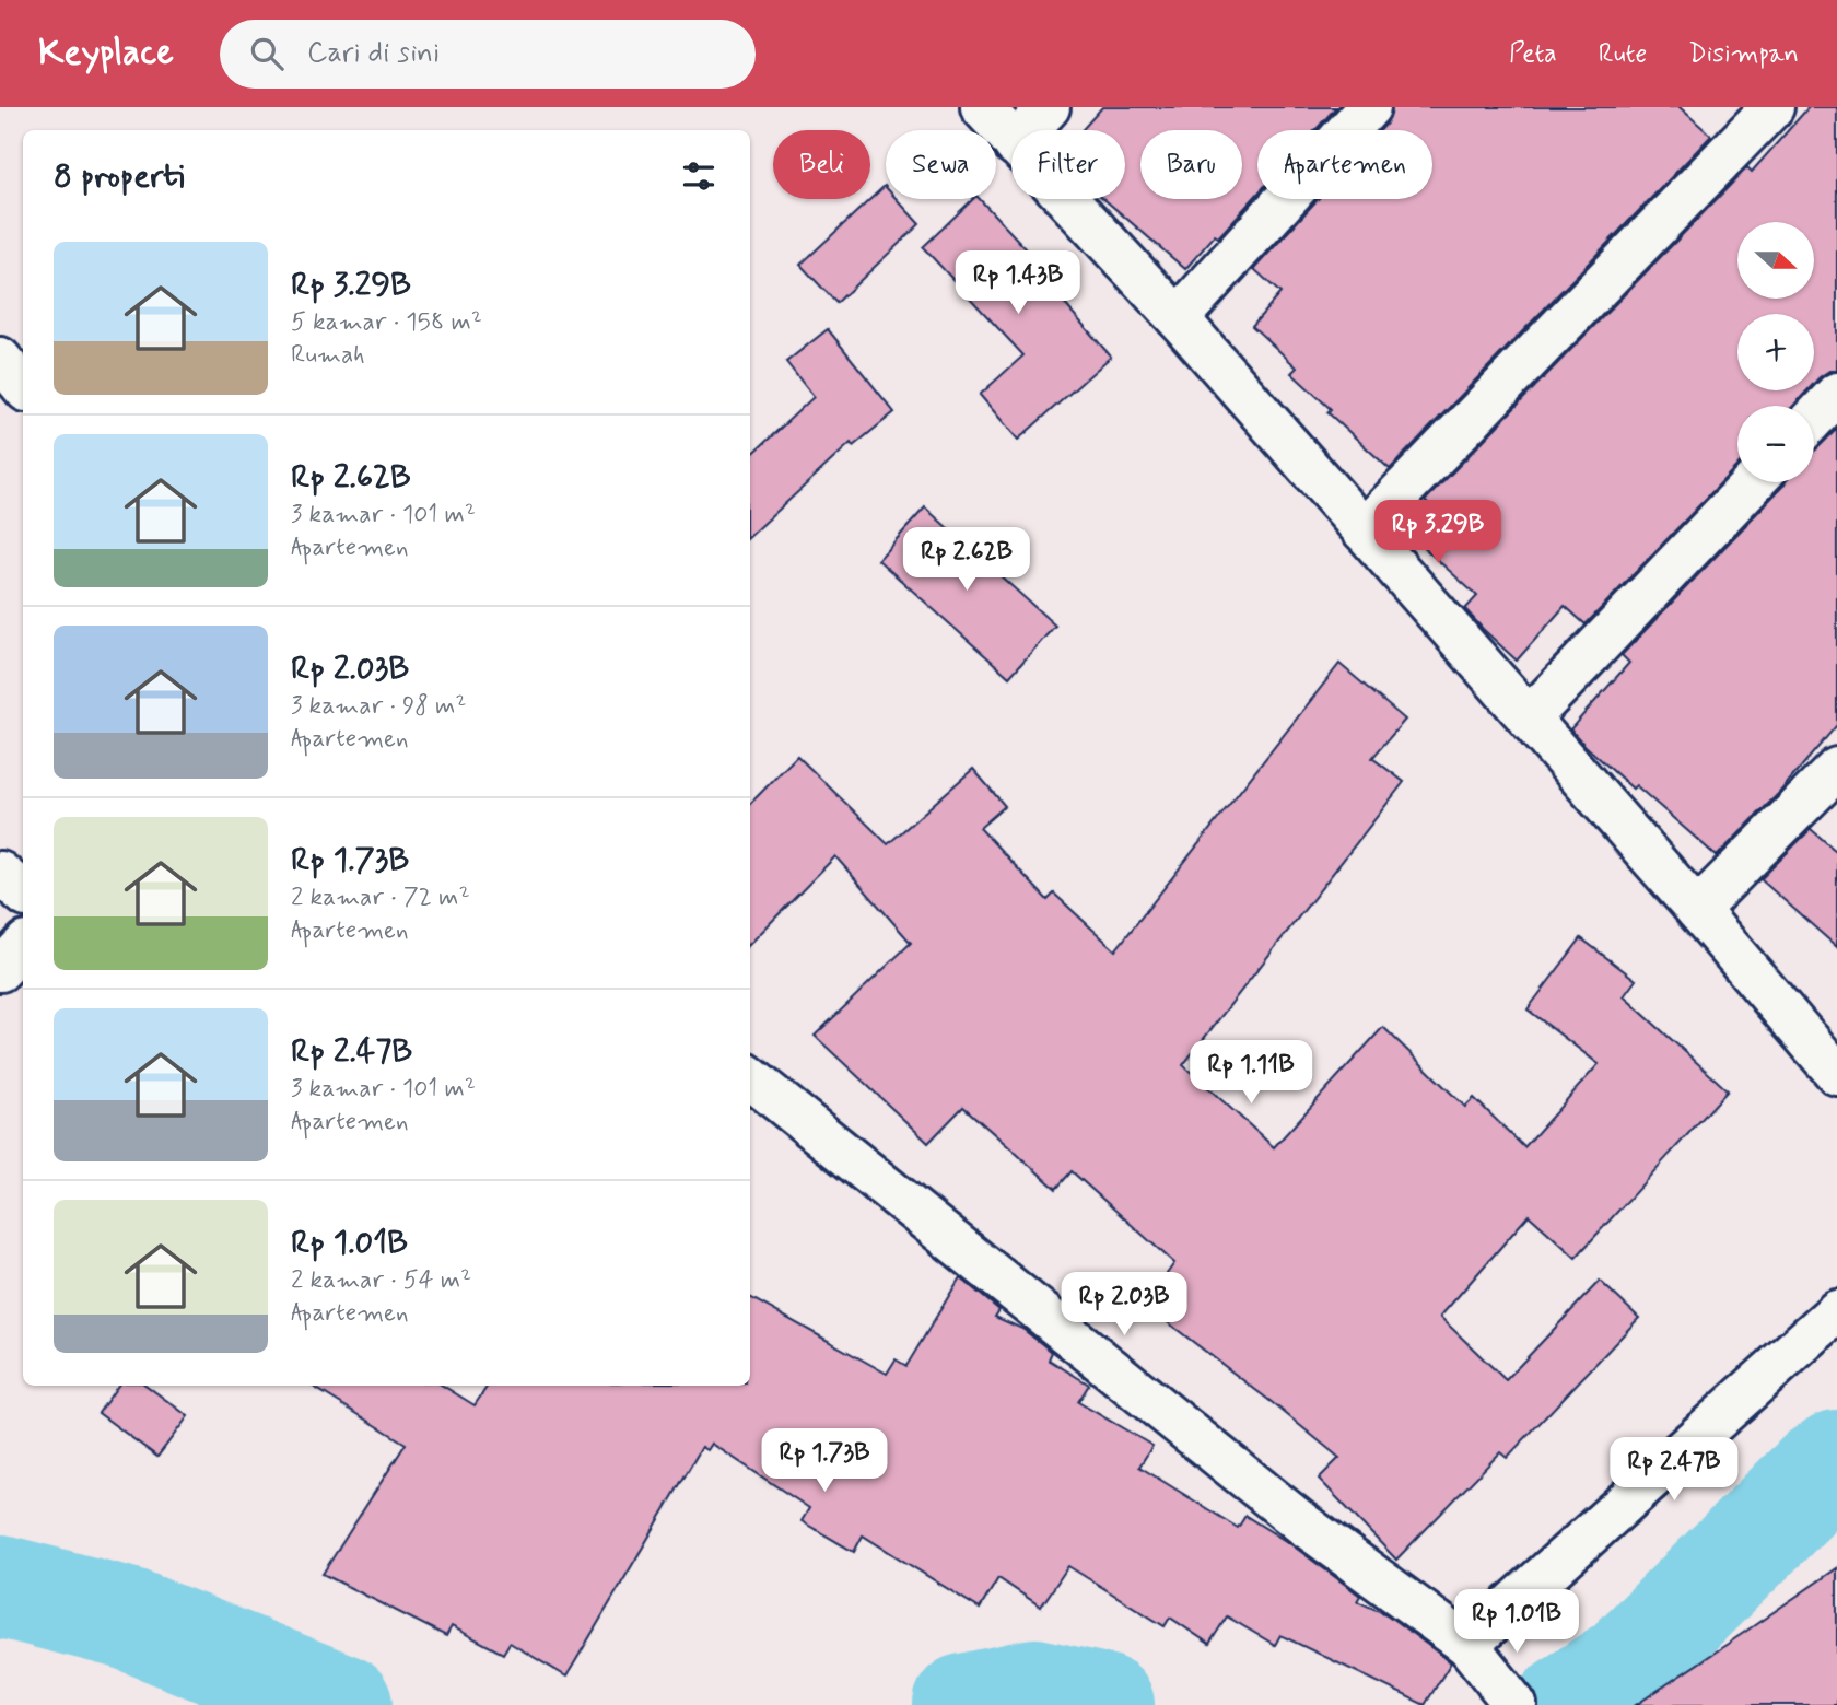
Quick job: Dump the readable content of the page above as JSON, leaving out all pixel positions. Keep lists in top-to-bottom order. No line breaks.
{"north":"right","page":{"header":"Keyplace","search":"Cari di sini","nav":["Peta","Rute","Disimpan"],"chip":["Beli","Sewa","Filter","Baru","Apartemen"],"heading":"8 properti","map_buttons":["+","−"],"list":[{"name":"Rp 3.29B","note":"5 kamar · 158 m² · Rumah"},{"name":"Rp 2.62B","note":"3 kamar · 101 m² · Apartemen"},{"name":"Rp 2.03B","note":"3 kamar · 98 m² · Apartemen"},{"name":"Rp 1.73B","note":"2 kamar · 72 m² · Apartemen"},{"name":"Rp 2.47B","note":"3 kamar · 101 m² · Apartemen"},{"name":"Rp 1.01B","note":"2 kamar · 54 m² · Apartemen"}],"price":["Rp 1.43B","Rp 3.29B","Rp 2.62B","Rp 1.11B","Rp 2.03B","Rp 1.73B","Rp 2.47B","Rp 1.01B"]}}
